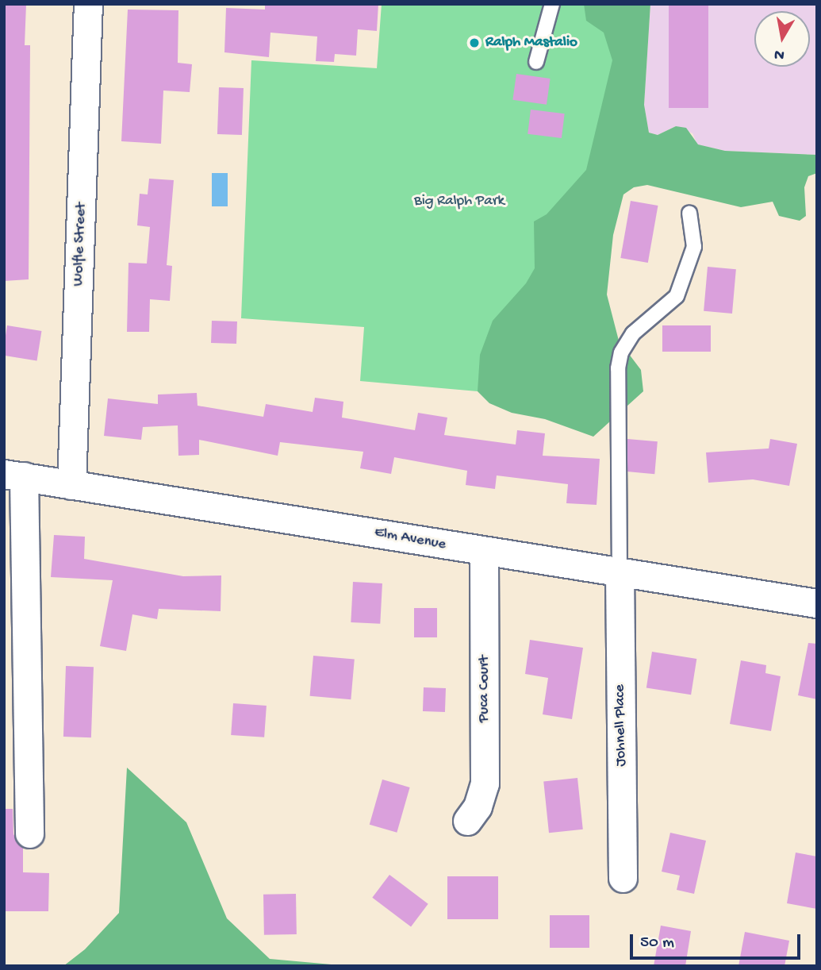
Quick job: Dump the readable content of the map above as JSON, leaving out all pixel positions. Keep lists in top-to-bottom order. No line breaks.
{"streets":{"street":["Wolfle Street","Elm Avenue","Puca Court","Johnell Place"]},"crossings":[["Wolfle Street","Elm Avenue"],["Elm Avenue","Puca Court"],["Elm Avenue","Johnell Place"]],"parks":["Big Ralph Park"],"places":["Ralph Mastalio"],"scale_bar":"50 m","north":"bottom"}
